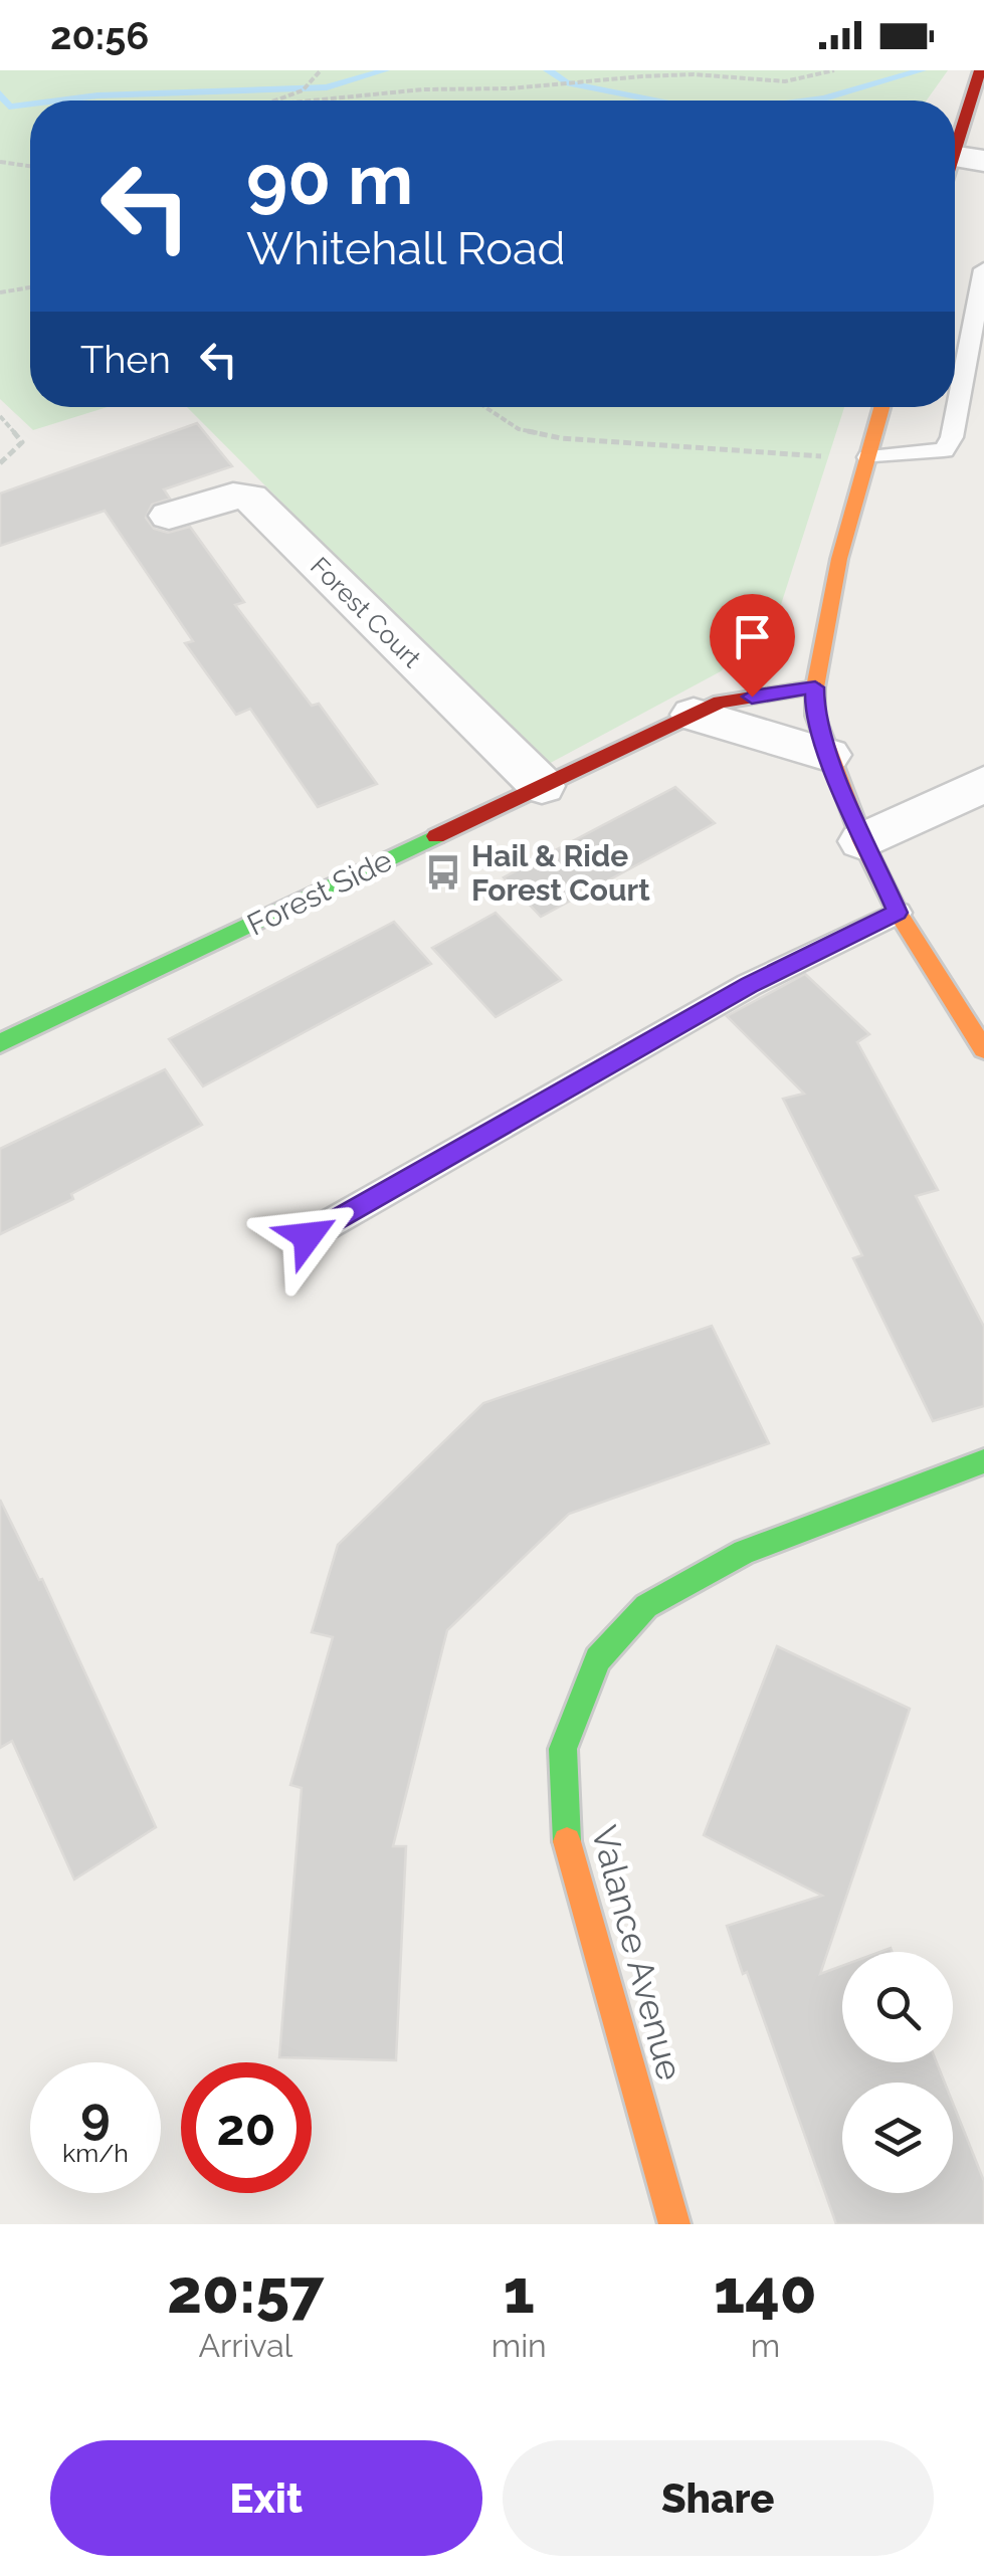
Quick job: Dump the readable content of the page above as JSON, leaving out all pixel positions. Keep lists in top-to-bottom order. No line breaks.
{"streets":{"street":["Forest Court","Forest Side","Valance Avenue"]},"crossings":[["Forest Court","Forest Side"]],"places":{"bus stop":["Hail & Ride Forest Court"]},"page":{"status":"20:56","turn":["90 m","Whitehall Road"],"then":"Then","speed":"9 km/h","limit":"20","eta":["20:57","Arrival","1","min","140","m"],"buttons":["Exit","Share"]}}
